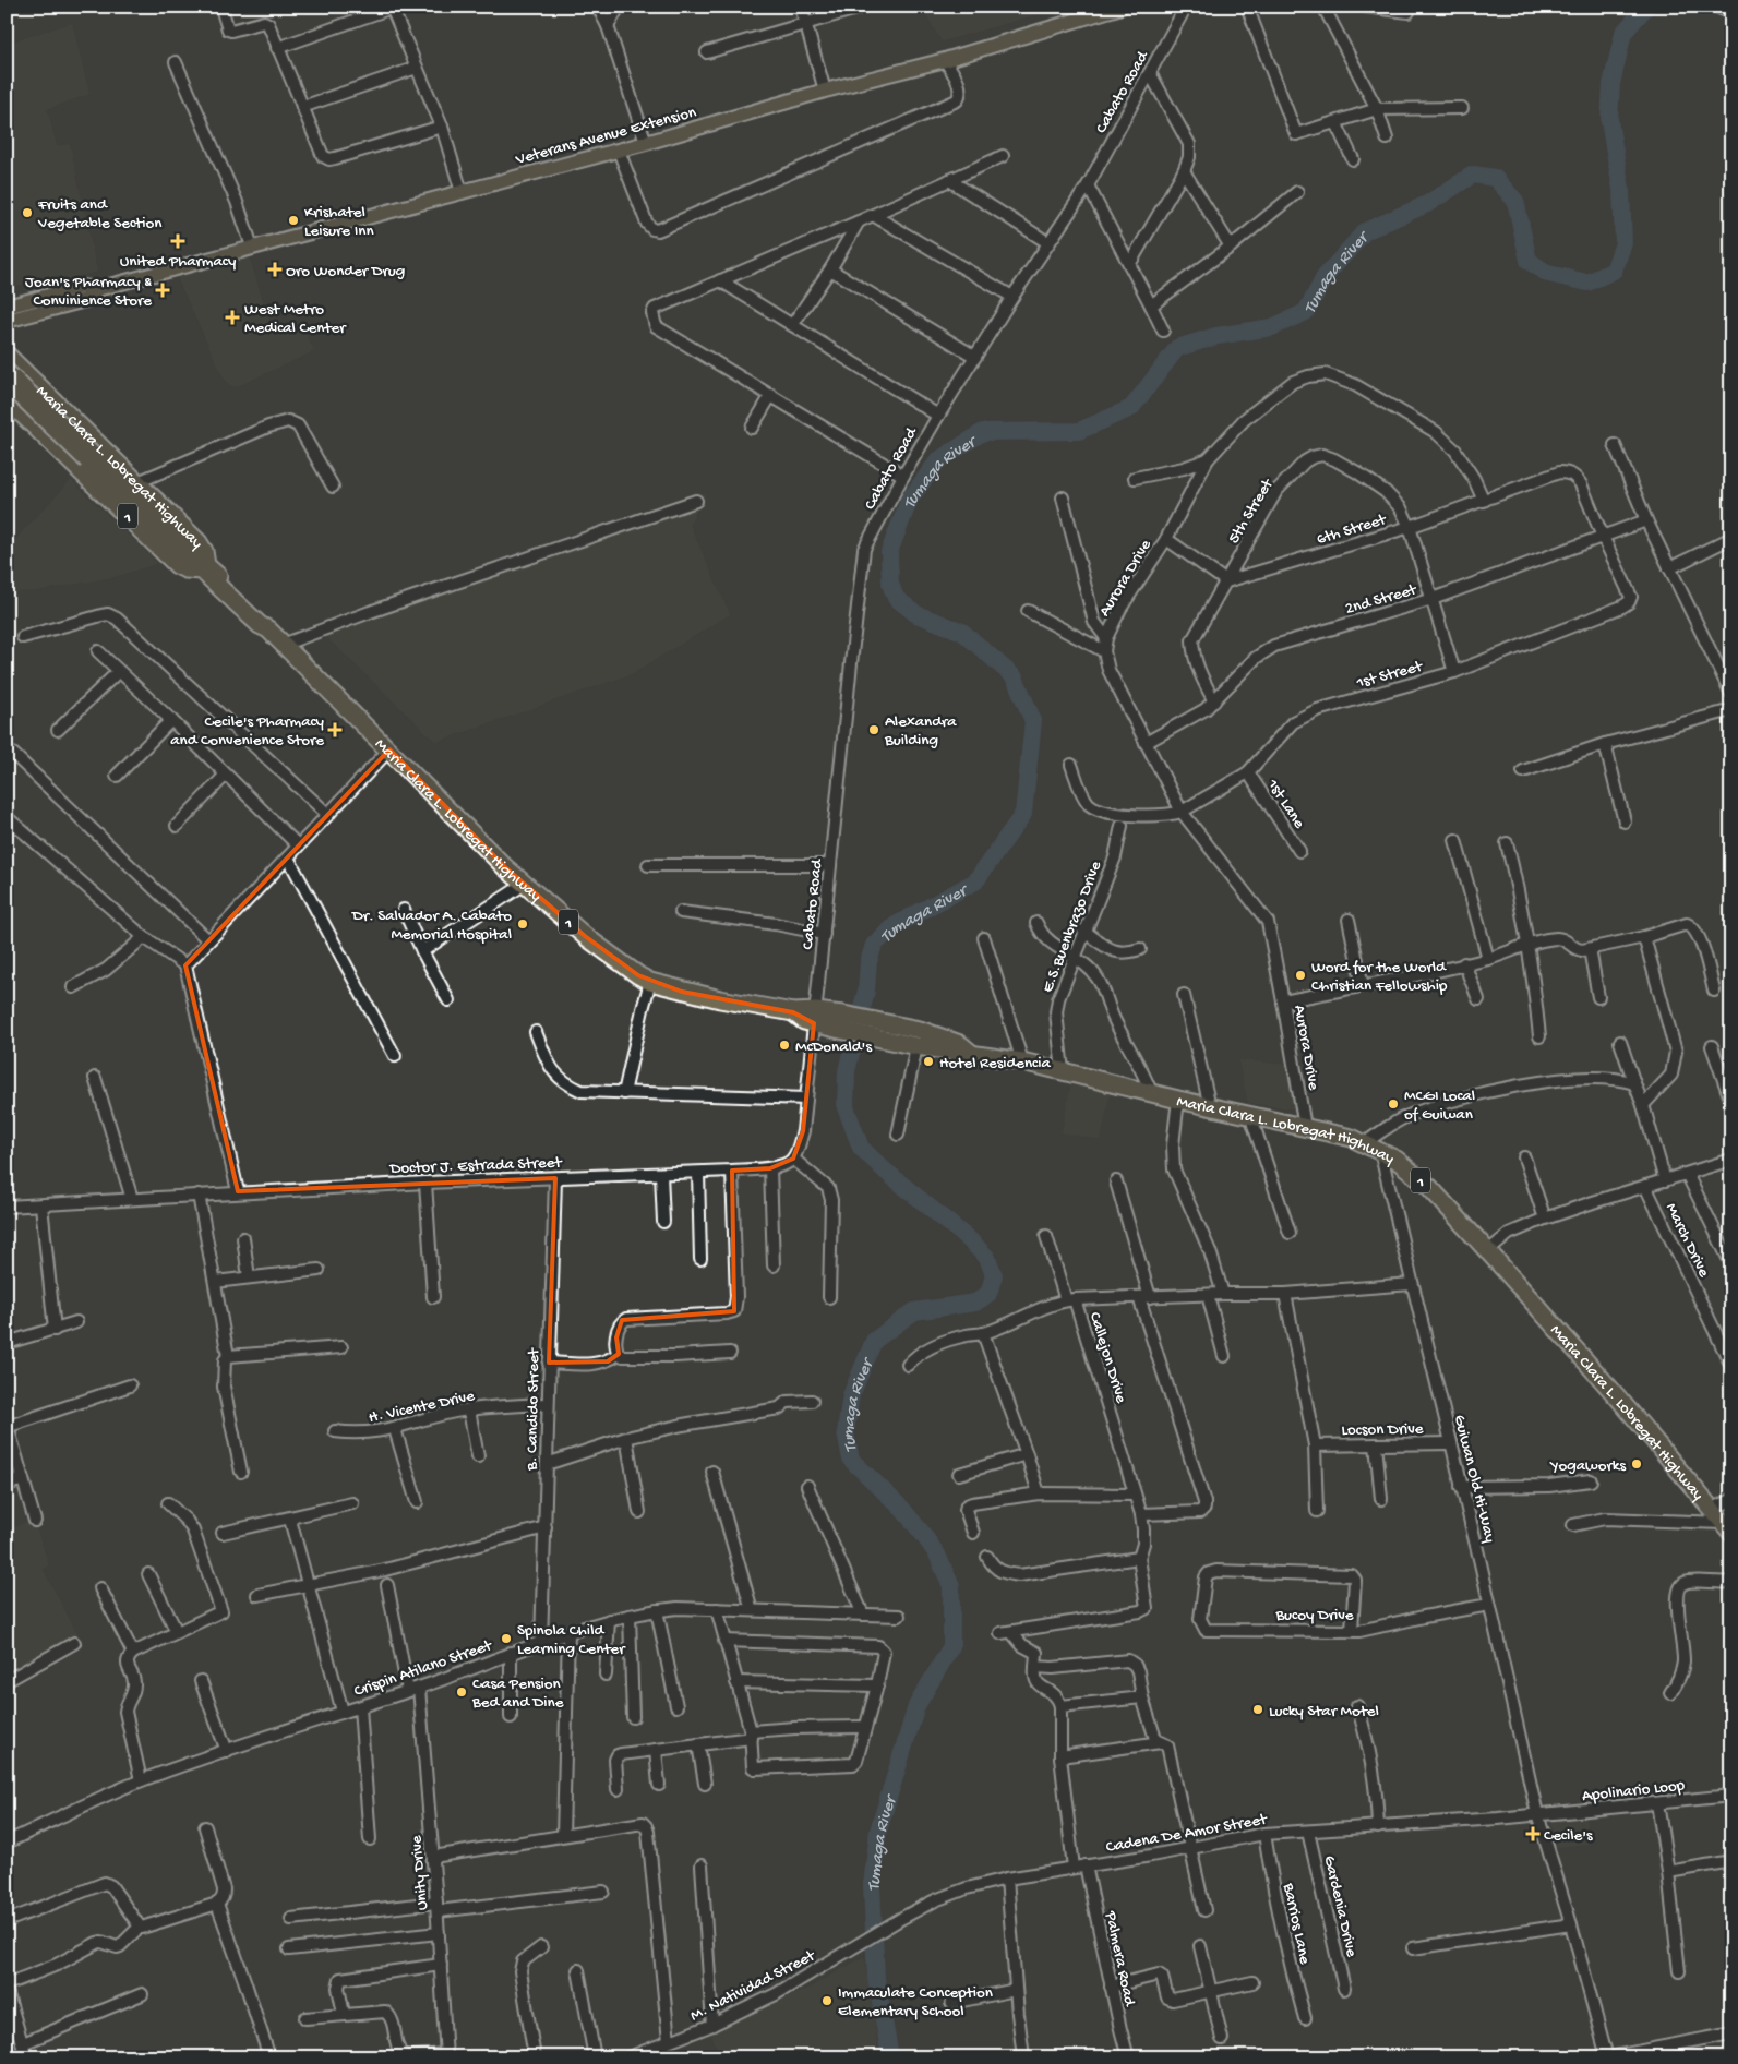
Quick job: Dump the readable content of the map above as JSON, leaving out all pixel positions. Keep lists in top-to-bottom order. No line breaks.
{"streets":{"highway":["Maria Clara L. Lobregat Highway","1"],"main road":["Veterans Avenue Extension"],"street":["Cabato Road","5th Street","6th Street","Aurora Drive","2nd Street","1st Street","1st Lane","E.S.Buenbrazo Drive","Doctor J. Estrada Street","March Drive","Callejon Drive","H. Vicente Drive","B. Candido Street","Locson Drive","Guiwan Old Hi-Way","Bucoy Drive","Crispin Atilano Street","Apolinario Loop","Cadena De Amor Street","Unity Drive","Gardenia Drive","Barrios Lane","Palmera Road","M. Natividad Street"]},"crossings":[["Cabato Road","Maria Clara L. Lobregat Highway"],["Maria Clara L. Lobregat Highway","Aurora Drive"],["Maria Clara L. Lobregat Highway","E.S.Buenbrazo Drive"],["Maria Clara L. Lobregat Highway","Guiwan Old Hi-Way"],["5th Street","6th Street"],["5th Street","2nd Street"],["5th Street","1st Street"],["6th Street","Aurora Drive"],["6th Street","2nd Street"],["6th Street","1st Street"],["Aurora Drive","2nd Street"],["Aurora Drive","1st Street"],["2nd Street","1st Street"],["1st Street","1st Lane"],["Doctor J. Estrada Street","B. Candido Street"],["Callejon Drive","Guiwan Old Hi-Way"],["H. Vicente Drive","B. Candido Street"],["B. Candido Street","Crispin Atilano Street"],["Locson Drive","Guiwan Old Hi-Way"],["Guiwan Old Hi-Way","Bucoy Drive"],["Guiwan Old Hi-Way","Apolinario Loop"],["Guiwan Old Hi-Way","Cadena De Amor Street"],["Crispin Atilano Street","Unity Drive"],["Apolinario Loop","Cadena De Amor Street"],["Cadena De Amor Street","Gardenia Drive"],["Cadena De Amor Street","Barrios Lane"],["Cadena De Amor Street","Palmera Road"],["Cadena De Amor Street","M. Natividad Street"]],"water":["Tumaga River"],"places":{"other":["Fruits and Vegetable Section","Krishatel Leisure Inn","Alexandra Building","Dr. Salvador A. Cabato Memorial Hospital","Word for the World Christian Fellowship","McDonald's","Hotel Residencia","MCGI Local of Guiwan","Yogaworks","Spinola Child Learning Center","Casa Pension Bed and Dine","Lucky Star Motel","Immaculate Conception Elementary School"],"health":["United Pharmacy","Oro Wonder Drug","Joan's Pharmacy & Convinience Store","West Metro Medical Center","Cecile's Pharmacy and Convenience Store","Cecile's"]}}
